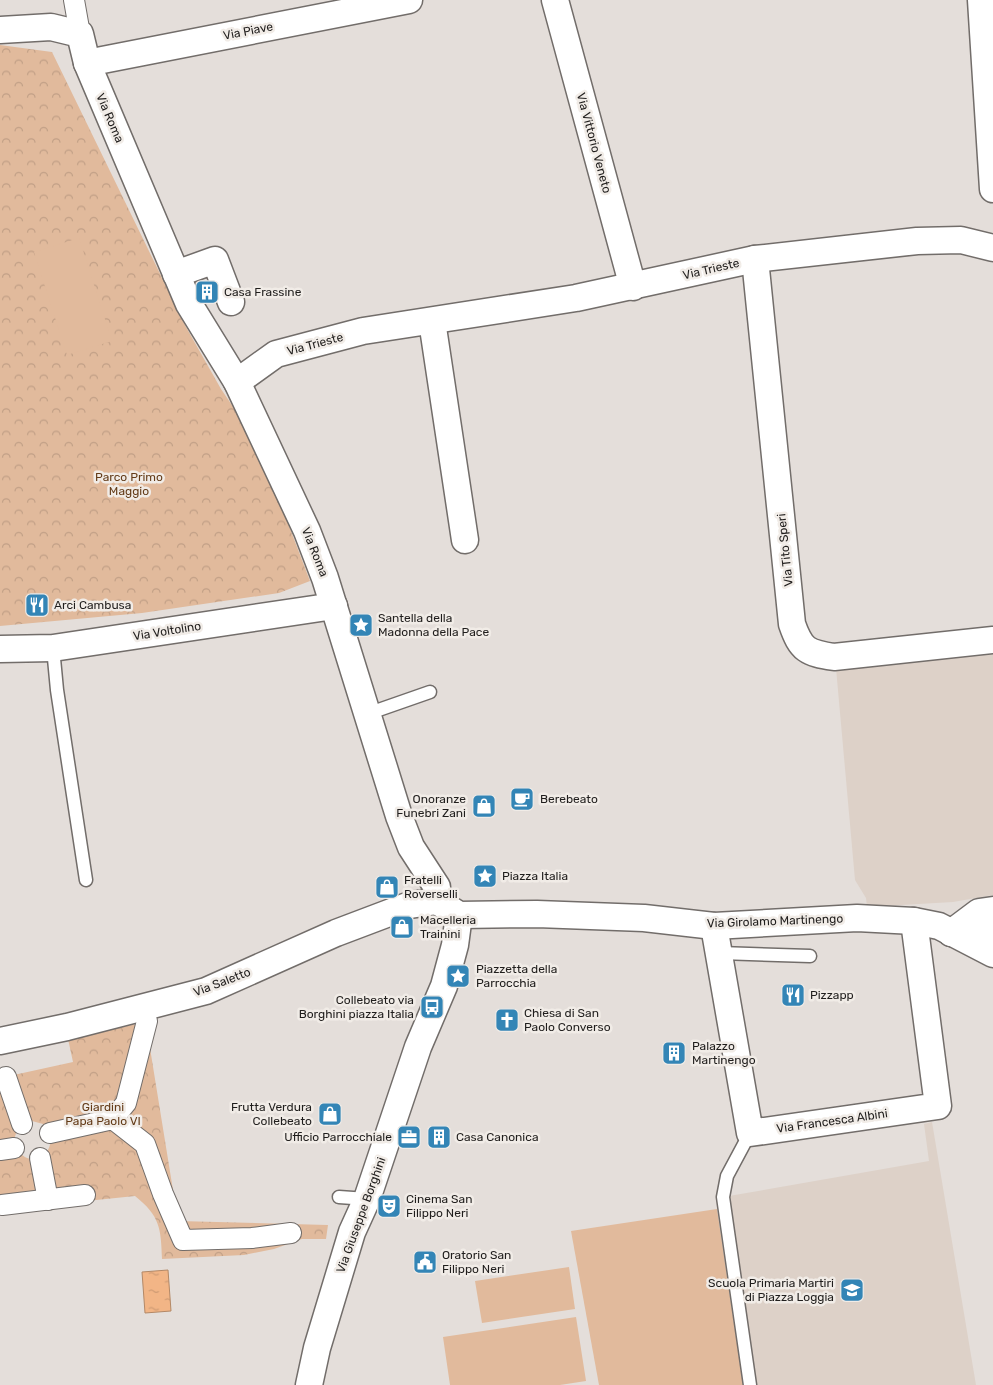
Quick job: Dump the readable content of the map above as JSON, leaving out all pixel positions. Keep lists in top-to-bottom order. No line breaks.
{"streets":{"street":["Via Piave","Via Roma","Via Vittorio Veneto","Via Trieste","Via Tito Speri","Via Voltolino","Via Girolamo Martinengo","Via Saletto","Via Francesca Albini","Via Giuseppe Borghini"]},"crossings":[["Via Piave","Via Roma"],["Via Roma","Via Trieste"],["Via Roma","Via Voltolino"],["Via Roma","Via Saletto"],["Via Vittorio Veneto","Via Trieste"],["Via Trieste","Via Tito Speri"],["Via Girolamo Martinengo","Via Francesca Albini"],["Via Girolamo Martinengo","Via Giuseppe Borghini"]],"parks":["Parco Primo Maggio","Giardini Papa Paolo VI"],"places":{"building":["Casa Frassine","Palazzo Martinengo","Casa Canonica"],"restaurant":["Arci Cambusa","Pizzapp"],"place":["Santella della Madonna della Pace","Piazza Italia","Piazzetta della Parrocchia"],"cafe":["Berebeato"],"shop":["Onoranze Funebri Zani","Fratelli Roverselli","Macelleria Trainini","Frutta Verdura Collebeato"],"bus stop":["Collebeato via Borghini piazza Italia"],"church":["Chiesa di San Paolo Converso"],"office":["Ufficio Parrocchiale"],"theatre":["Cinema San Filippo Neri"],"public building":["Oratorio San Filippo Neri"],"school or university":["Scuola Primaria Martiri di Piazza Loggia"]}}
